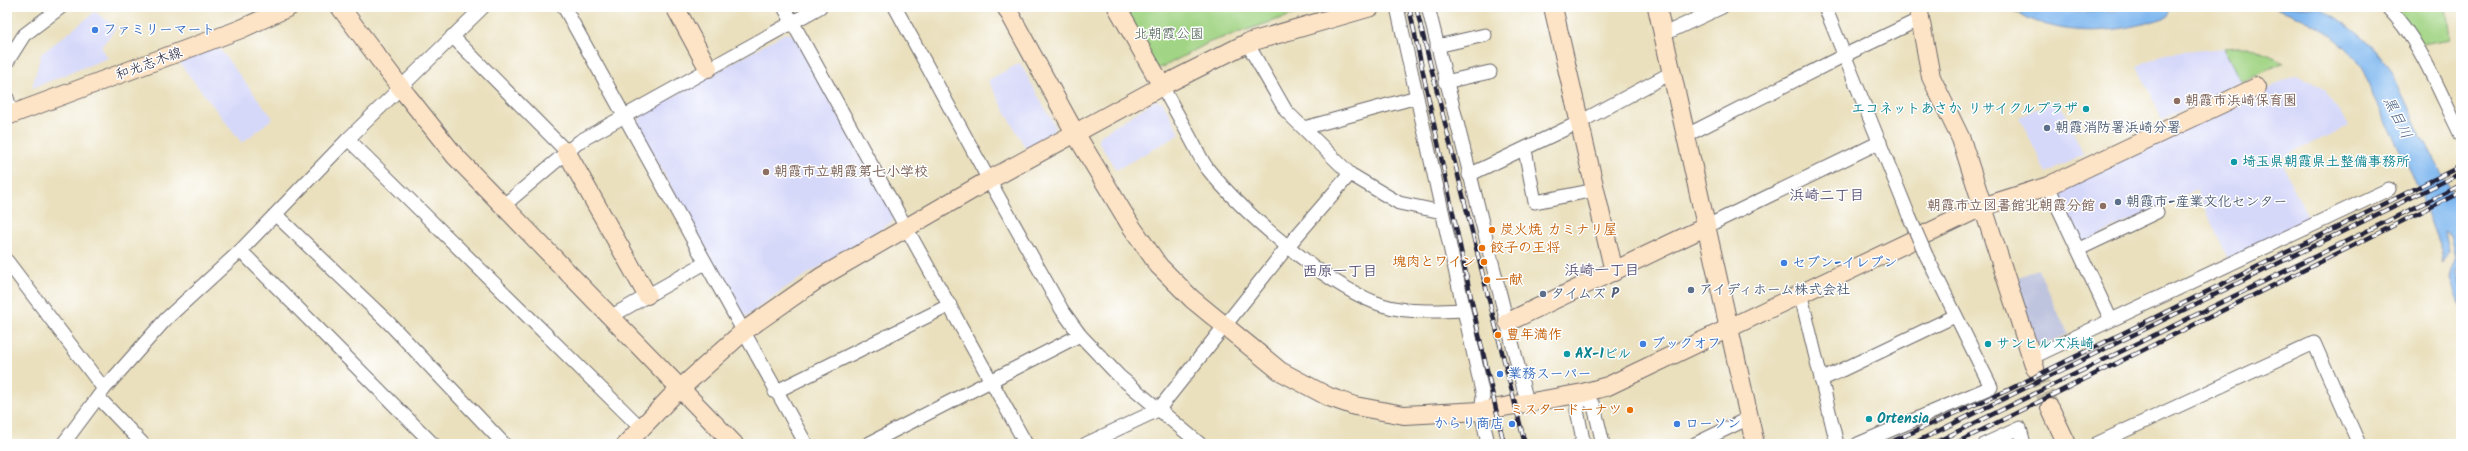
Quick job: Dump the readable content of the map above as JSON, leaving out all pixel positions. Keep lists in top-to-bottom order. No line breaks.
{"streets":{"street":["和光志木線"]},"districts":["浜崎二丁目","浜崎一丁目","西原一丁目"],"water":["黒目川"],"parks":["北朝霞公園"],"places":["ファミリーマート","朝霞市浜崎保育園","エコネットあさか リサイクルプラザ","朝霞消防署浜崎分署","埼玉県朝霞県土整備事務所","朝霞市立朝霞第七小学校","朝霞市-産業文化センター","朝霞市立図書館北朝霞分館","炭火焼 カミナリ屋","餃子の王将","塊肉とワイン","セブン-イレブン","一献","アイディホーム株式会社","タイムズ P","豊年満作","ブックオフ","サンヒルズ浜崎","AX-1ビル","業務スーパー","ミスタードーナツ","Ortensia","からり商店","ローソン"]}
